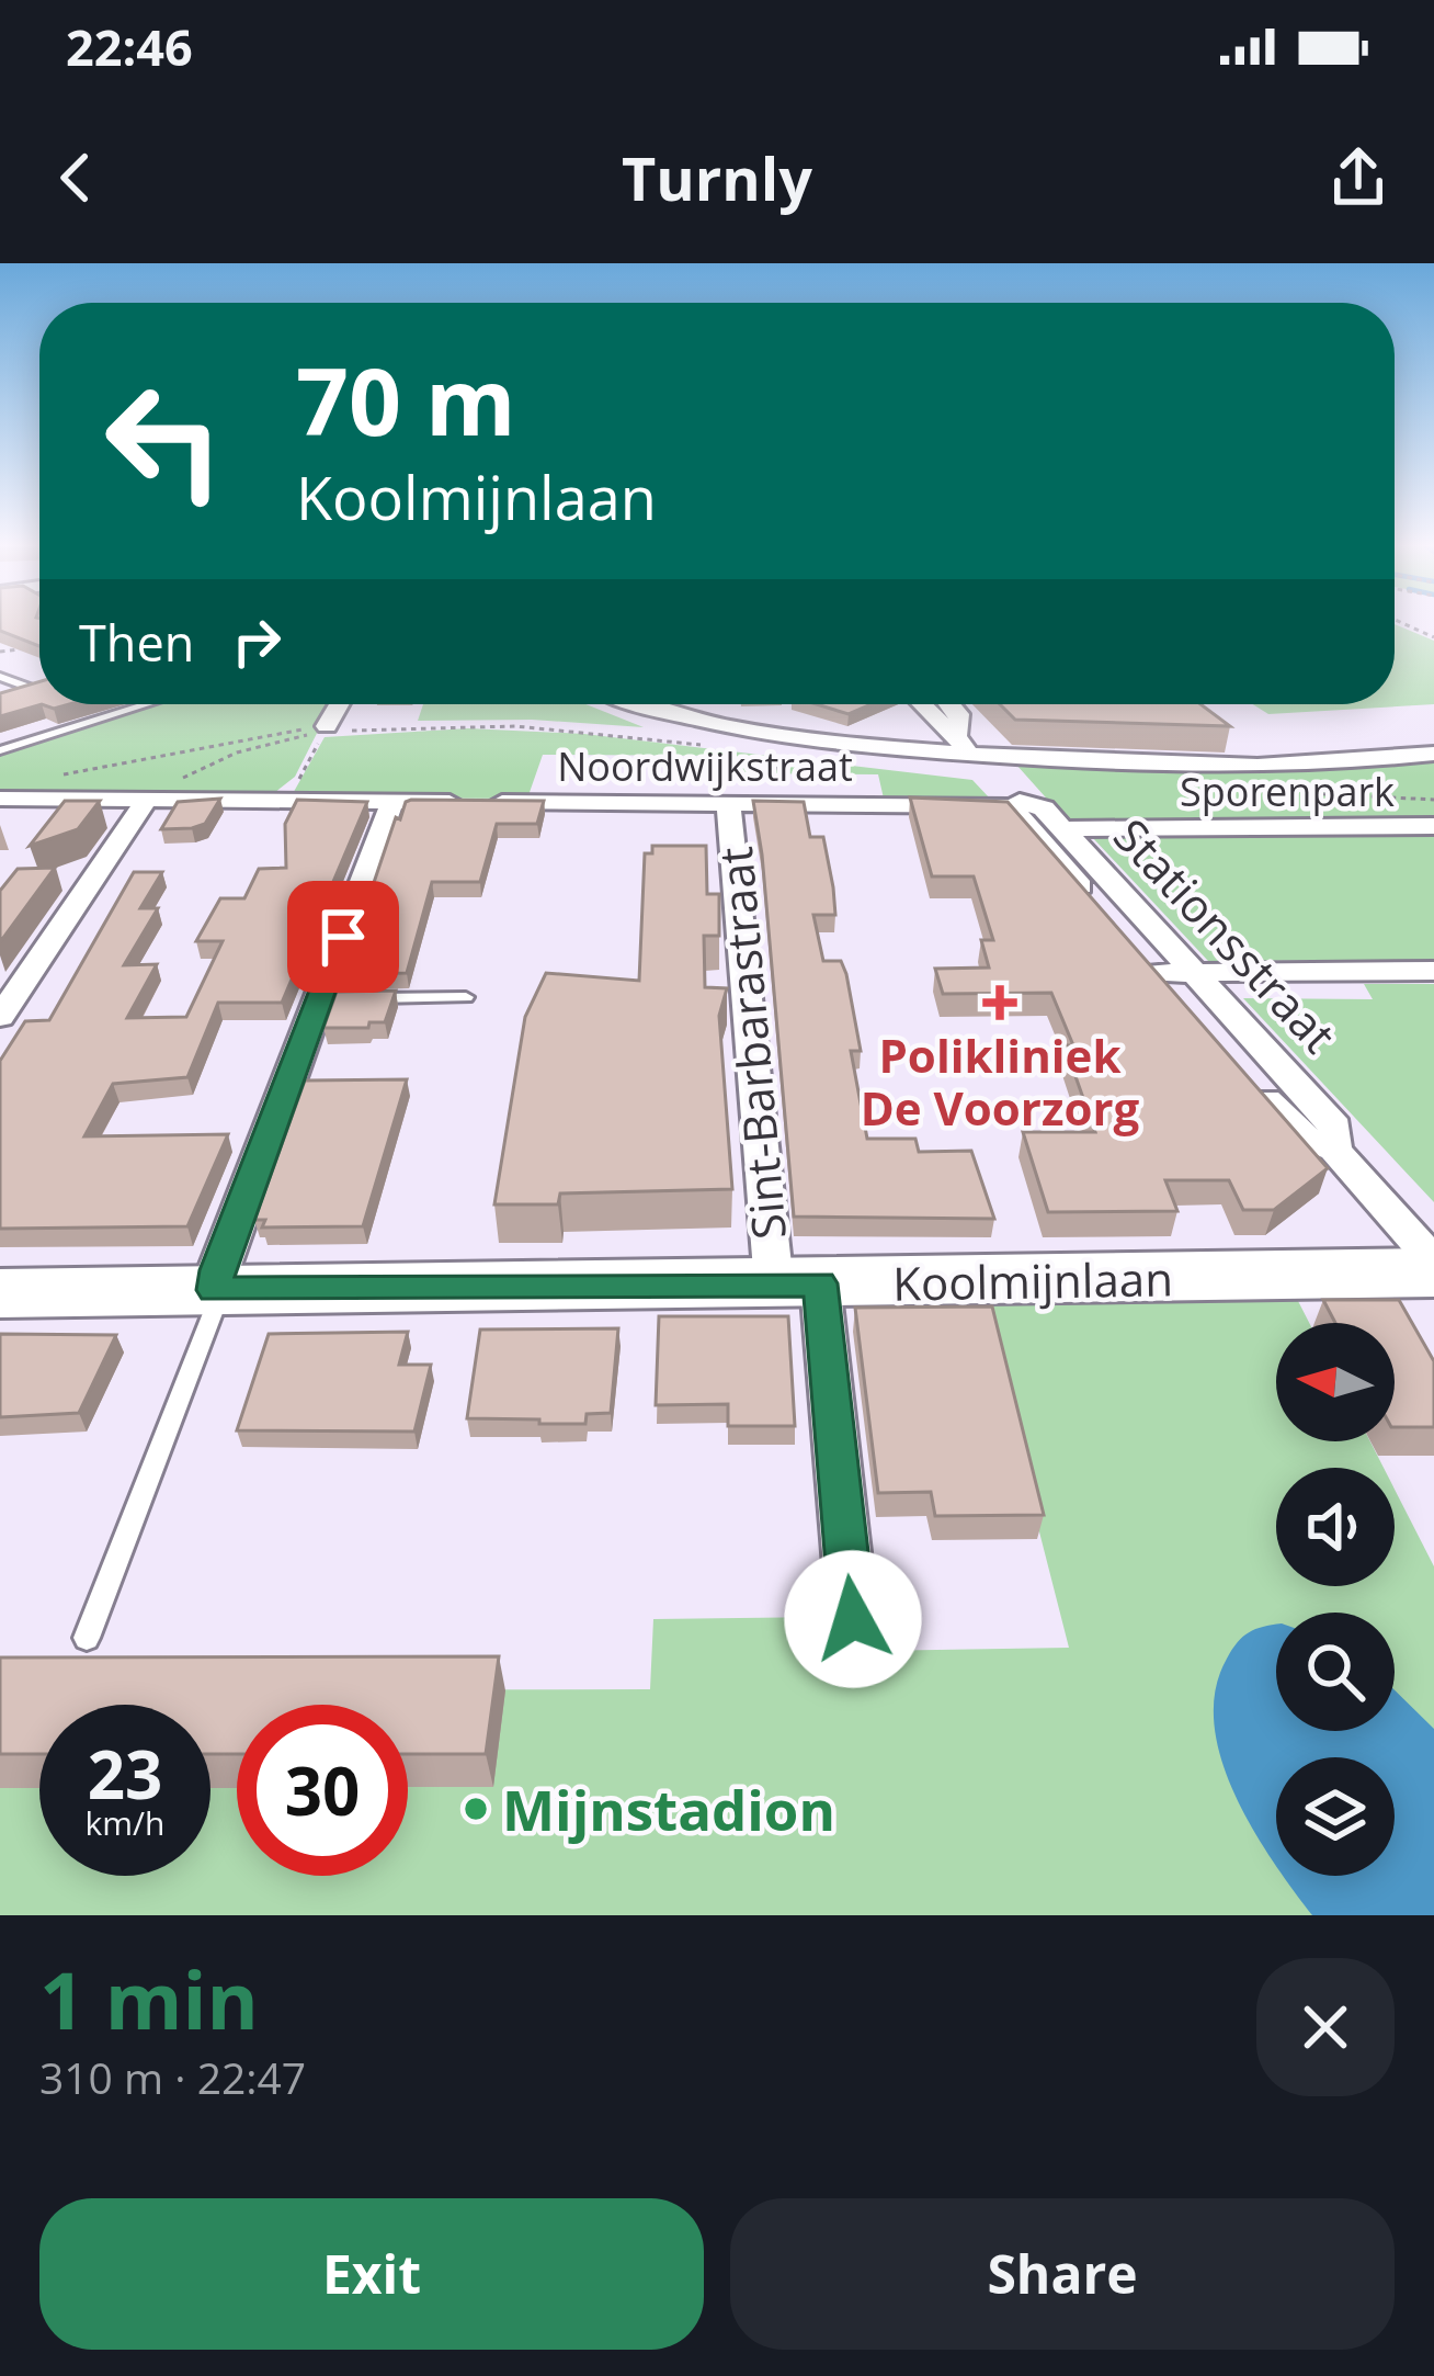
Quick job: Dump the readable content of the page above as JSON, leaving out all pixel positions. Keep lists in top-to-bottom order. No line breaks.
{"streets":{"main road":["Koolmijnlaan"],"street":["Noordwijkstraat","Sporenpark","Stationsstraat","Sint-Barbarastraat"]},"crossings":[["Noordwijkstraat","Stationsstraat"],["Noordwijkstraat","Sint-Barbarastraat"],["Sporenpark","Stationsstraat"],["Sint-Barbarastraat","Koolmijnlaan"]],"places":{"health":["Polikliniek De Voorzorg"],"other":["Mijnstadion"]},"north":"left","page":{"status":"22:46","header":"Turnly","turn":["70 m","Koolmijnlaan"],"then":"Then","speed":"23 km/h","limit":"30","heading":["1 min","310 m · 22:47"],"buttons":["Exit","Share"]}}
